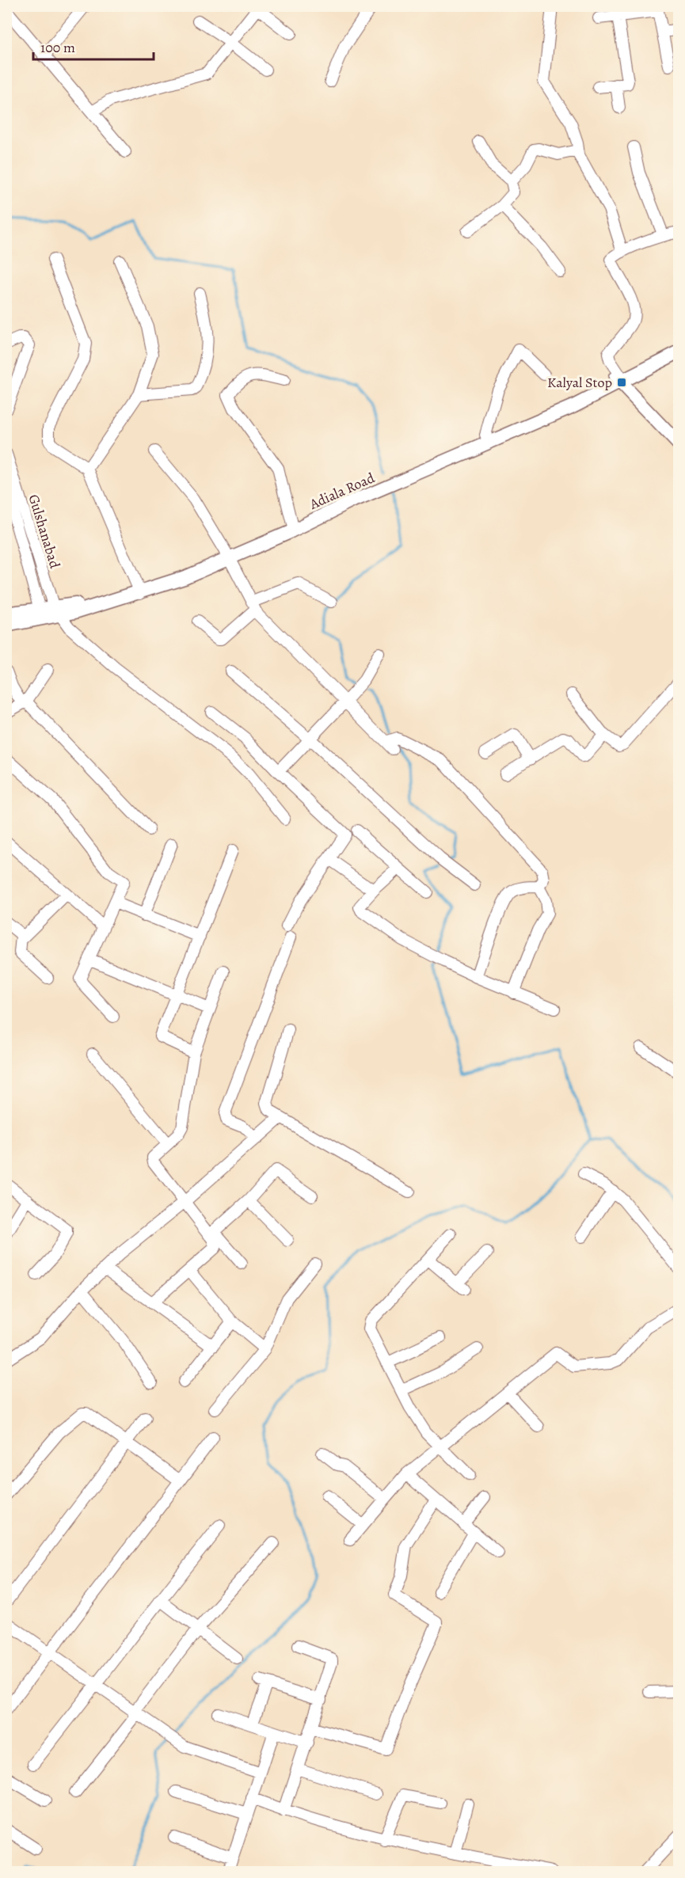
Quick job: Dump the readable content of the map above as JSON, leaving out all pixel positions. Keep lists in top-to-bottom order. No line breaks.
{"streets":{"main road":["Adiala Road"],"street":["Gulshanabad"]},"crossings":[["Adiala Road","Gulshanabad"]],"places":{"transit":["Kalyal Stop"]},"scale_bar":"100 m"}
